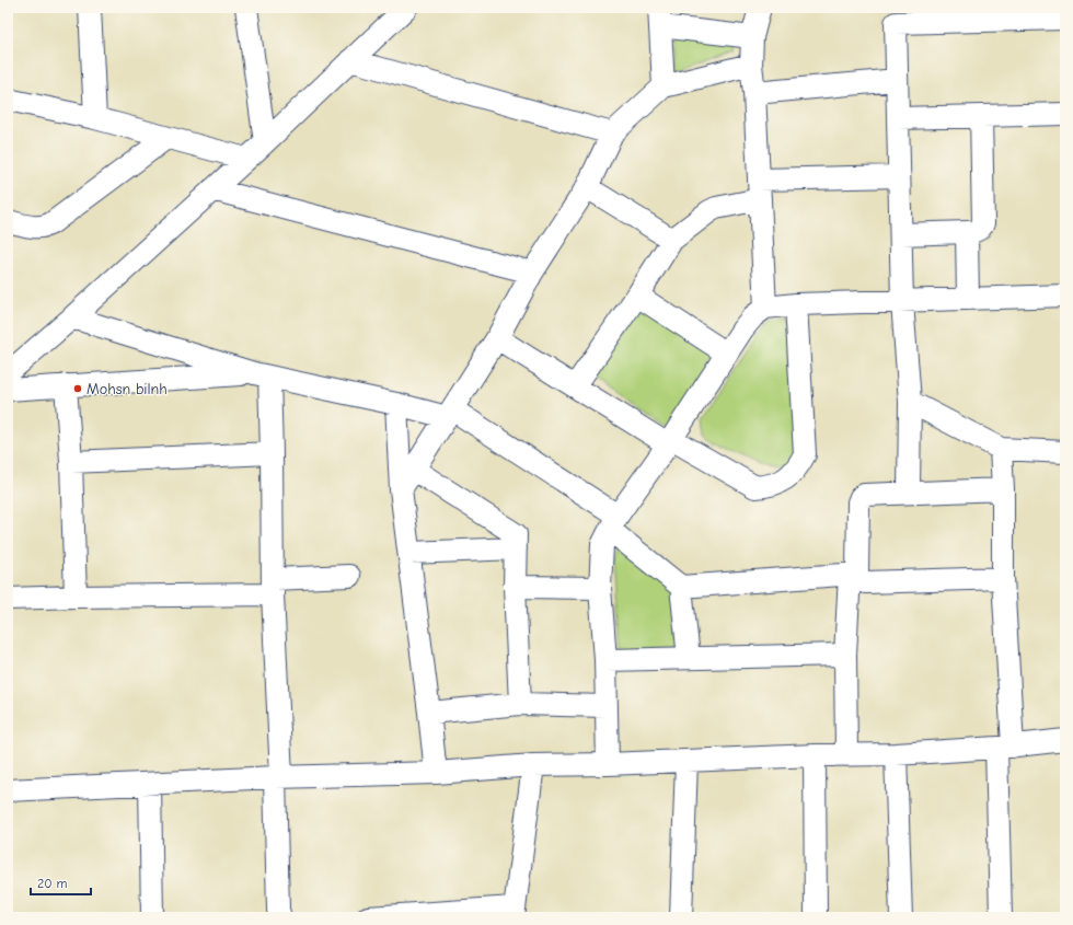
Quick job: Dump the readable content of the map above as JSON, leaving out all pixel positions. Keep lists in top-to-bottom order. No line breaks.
{"places":["Mohsn bilnh"],"scale_bar":"20 m"}
